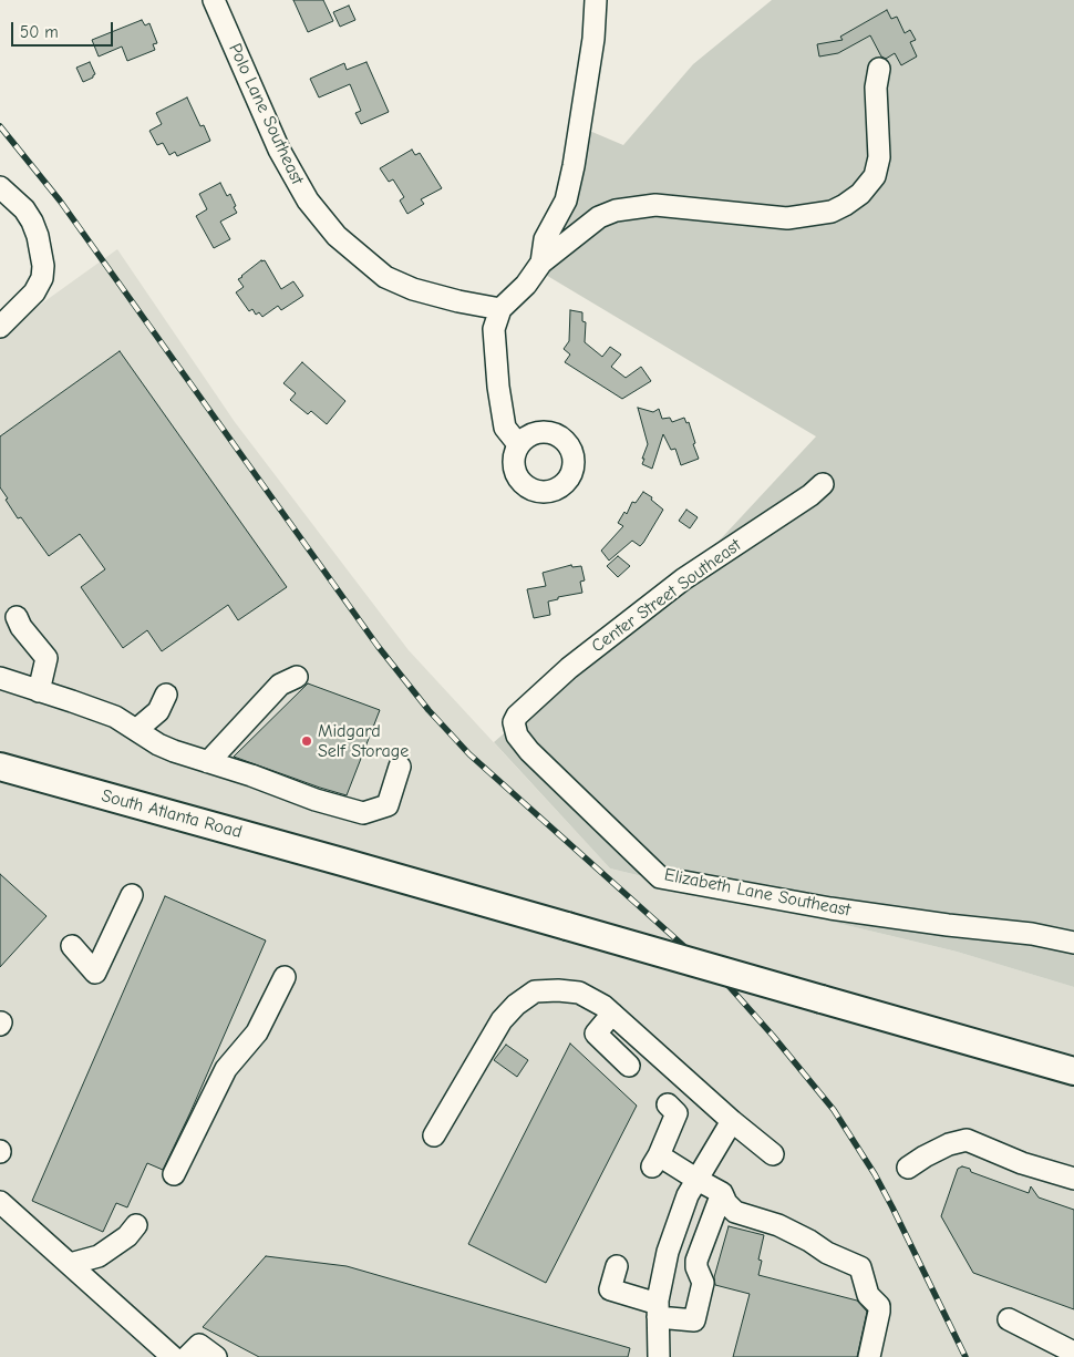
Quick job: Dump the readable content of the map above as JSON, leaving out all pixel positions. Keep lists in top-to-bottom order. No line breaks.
{"streets":{"main road":["South Atlanta Road"],"street":["Polo Lane Southeast","Center Street Southeast","Elizabeth Lane Southeast"]},"crossings":[["Center Street Southeast","Elizabeth Lane Southeast"]],"places":["Midgard Self Storage"],"scale_bar":"50 m"}
